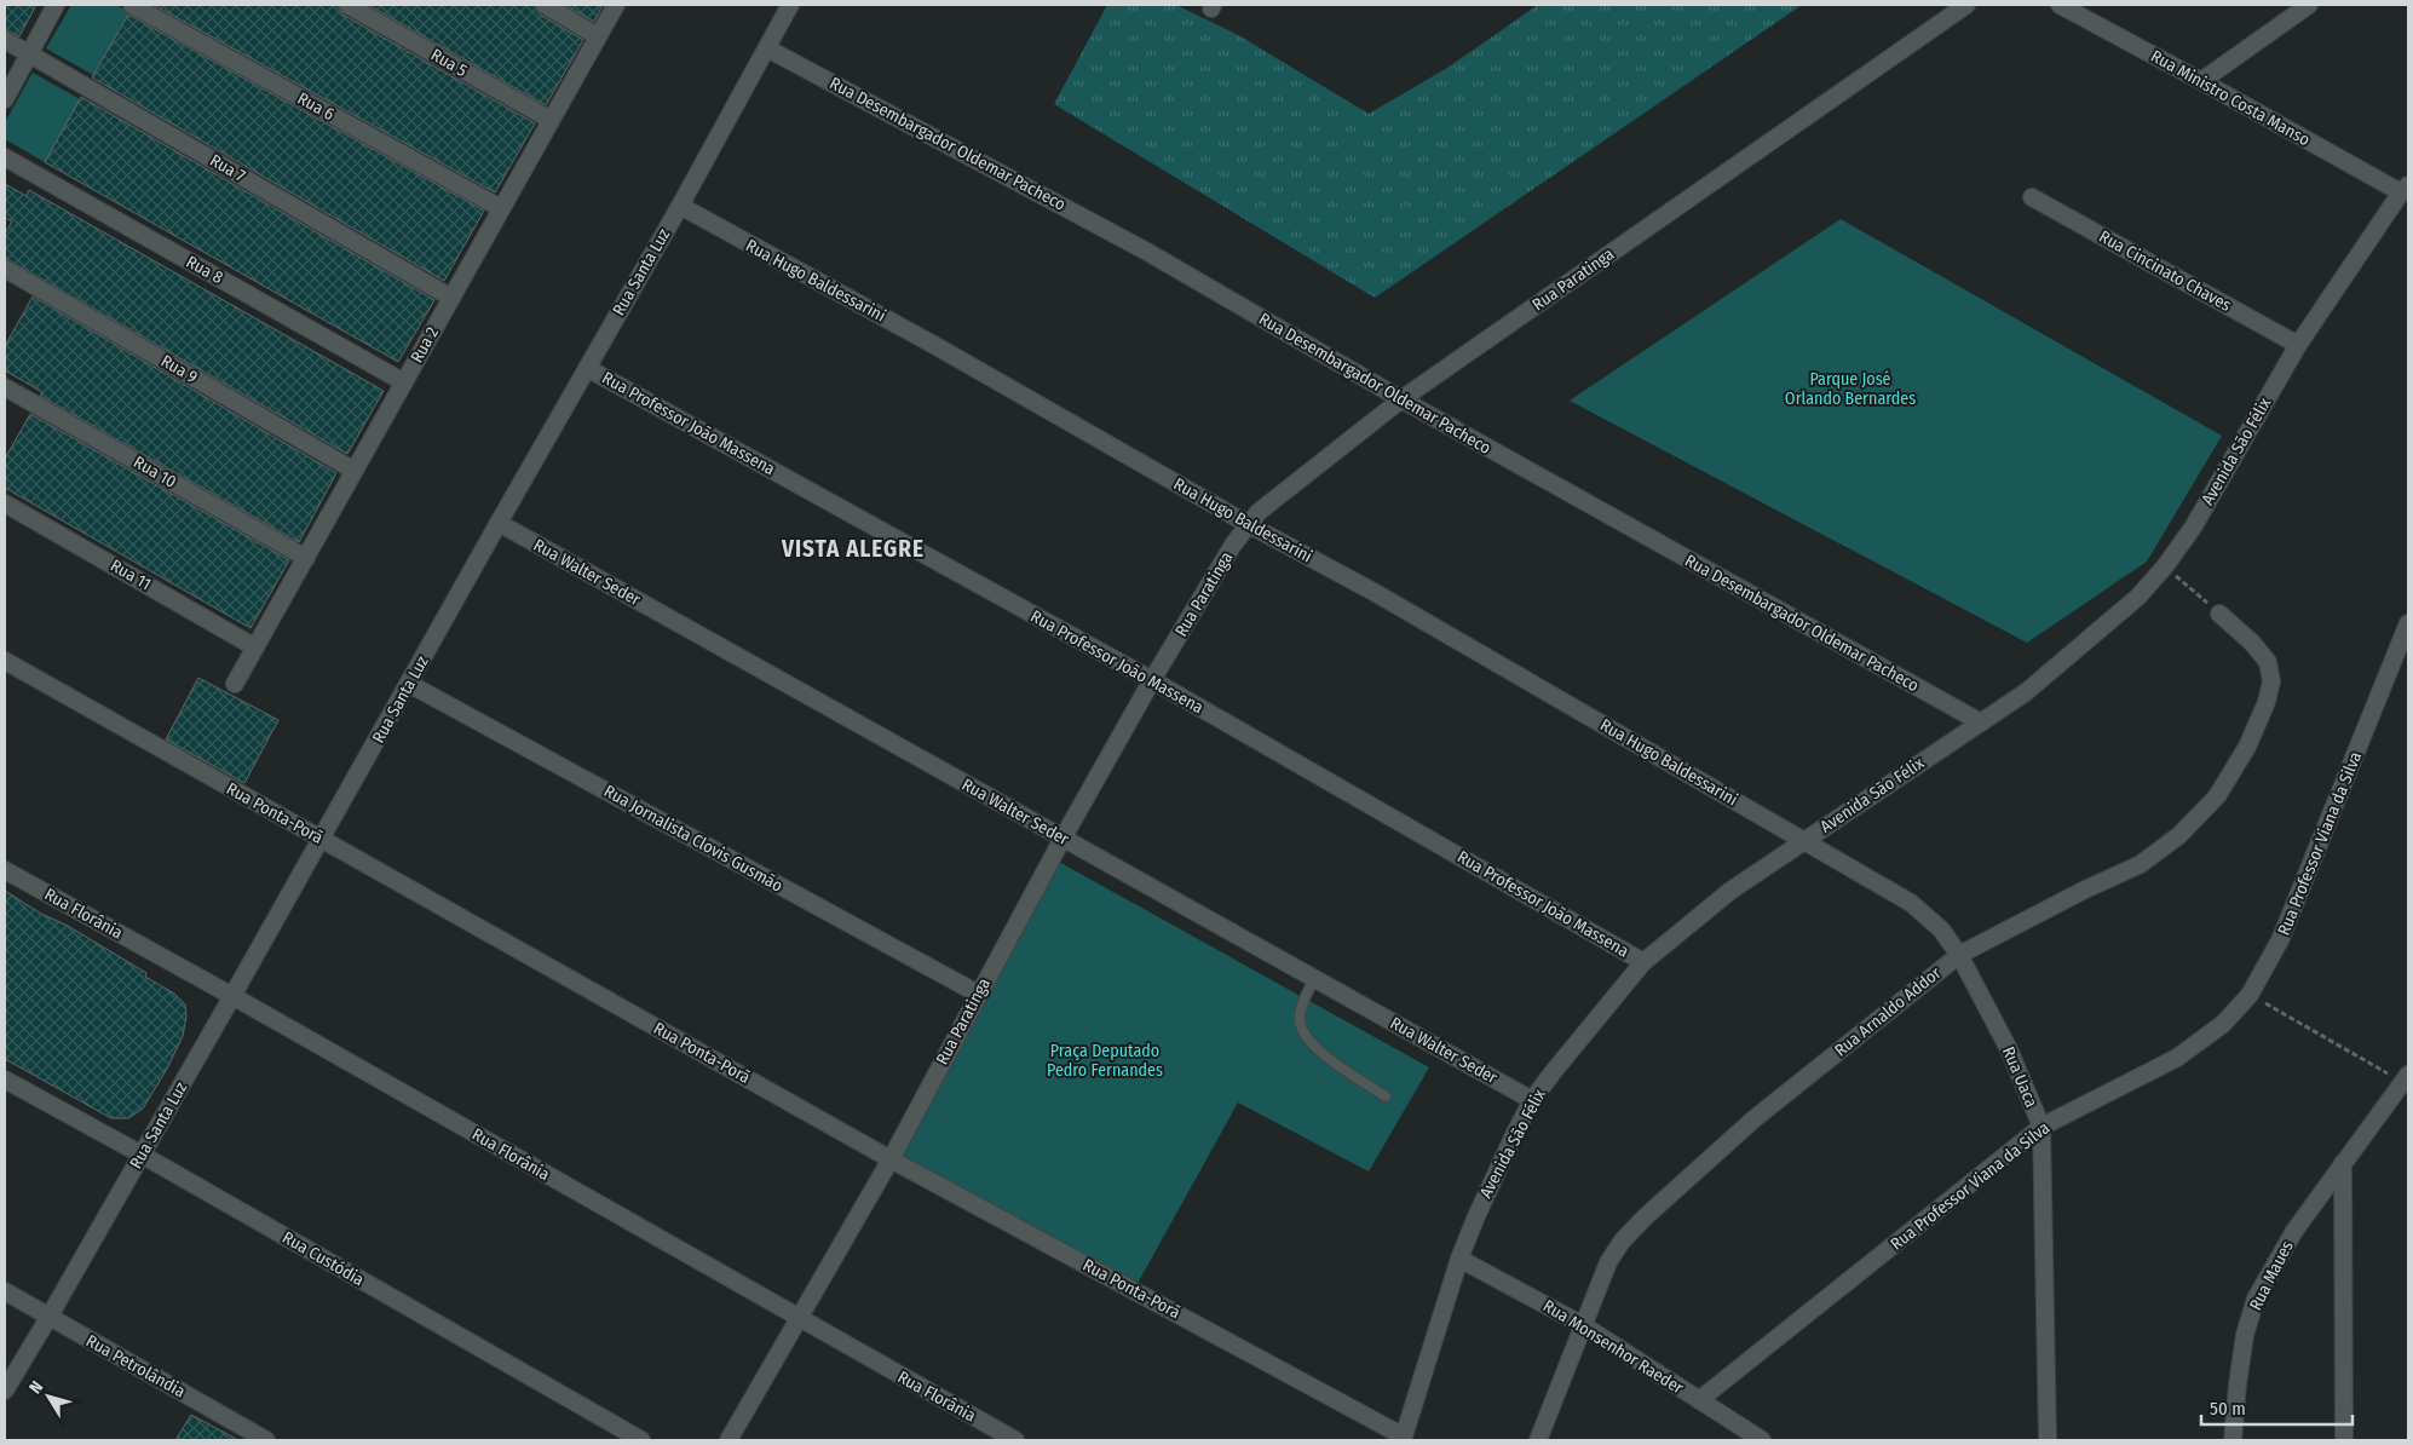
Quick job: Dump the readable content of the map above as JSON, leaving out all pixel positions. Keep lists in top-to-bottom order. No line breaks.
{"streets":{"street":["Rua 5","Rua Ministro Costa Manso","Rua 6","Rua Desembargador Oldemar Pacheco","Rua 7","Rua 8","Rua Cincinato Chaves","Rua Santa Luz","Rua Paratinga","Rua Hugo Baldessarini","Rua 2","Rua 9","Rua Professor João Massena","Avenida São Félix","Rua 10","Rua Walter Seder","Rua 11","Rua Ponta-Porã","Rua Jornalista Clovis Gusmão","Rua Professor Viana da Silva","Rua Florânia","Rua Arnaldo Addor","Rua Uaca","Rua Custódia","Rua Maues","Rua Monsenhor Raeder","Rua Petrolândia"]},"crossings":[["Rua 5","Rua 2"],["Rua Ministro Costa Manso","Avenida São Félix"],["Rua 6","Rua 2"],["Rua Desembargador Oldemar Pacheco","Rua Santa Luz"],["Rua Desembargador Oldemar Pacheco","Rua Paratinga"],["Rua Desembargador Oldemar Pacheco","Avenida São Félix"],["Rua 7","Rua 2"],["Rua 8","Rua 2"],["Rua Cincinato Chaves","Avenida São Félix"],["Rua Santa Luz","Rua Hugo Baldessarini"],["Rua Santa Luz","Rua Professor João Massena"],["Rua Santa Luz","Rua Walter Seder"],["Rua Santa Luz","Rua Ponta-Porã"],["Rua Santa Luz","Rua Jornalista Clovis Gusmão"],["Rua Santa Luz","Rua Florânia"],["Rua Santa Luz","Rua Custódia"],["Rua Santa Luz","Rua Petrolândia"],["Rua Paratinga","Rua Hugo Baldessarini"],["Rua Paratinga","Rua Professor João Massena"],["Rua Paratinga","Rua Walter Seder"],["Rua Paratinga","Rua Ponta-Porã"],["Rua Paratinga","Rua Jornalista Clovis Gusmão"],["Rua Paratinga","Rua Florânia"],["Rua Hugo Baldessarini","Avenida São Félix"],["Rua Hugo Baldessarini","Rua Uaca"],["Rua 2","Rua 9"],["Rua 2","Rua 10"],["Rua 2","Rua 11"],["Rua Professor João Massena","Avenida São Félix"],["Avenida São Félix","Rua Walter Seder"],["Avenida São Félix","Rua Ponta-Porã"],["Avenida São Félix","Rua Uaca"],["Avenida São Félix","Rua Monsenhor Raeder"],["Rua Professor Viana da Silva","Rua Uaca"],["Rua Professor Viana da Silva","Rua Monsenhor Raeder"],["Rua Arnaldo Addor","Rua Uaca"],["Rua Arnaldo Addor","Rua Monsenhor Raeder"]],"districts":["VISTA ALEGRE"],"parks":["Parque José Orlando Bernardes","Praça Deputado Pedro Fernandes"],"scale_bar":"50 m","north":"top left"}
